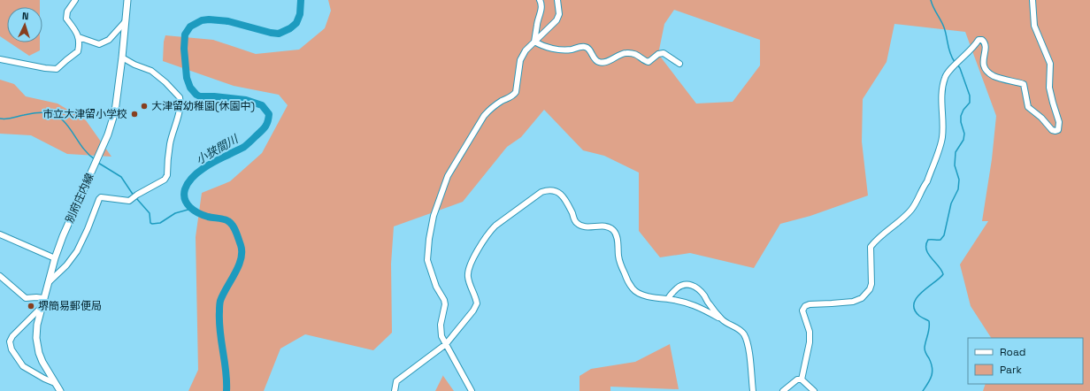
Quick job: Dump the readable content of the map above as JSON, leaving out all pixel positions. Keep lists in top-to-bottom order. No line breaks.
{"streets":{"main road":["別府庄内線"]},"water":["小狭間川"],"places":["大津留幼稚園(休園中)","市立大津留小学校","堺簡易郵便局"],"legend":["Road","Park"],"north":"top"}
